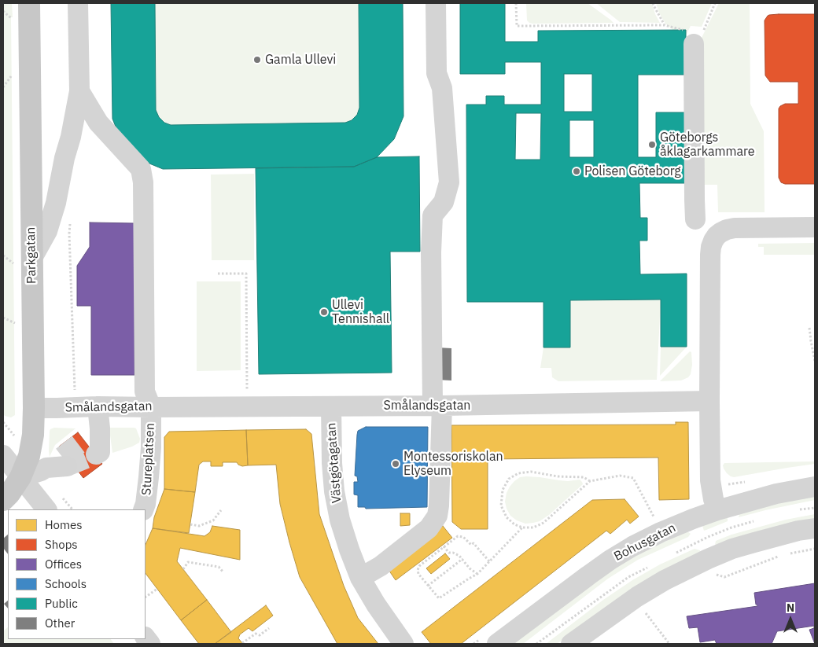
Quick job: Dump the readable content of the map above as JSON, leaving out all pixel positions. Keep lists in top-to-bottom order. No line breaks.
{"streets":{"main road":["Parkgatan"],"street":["Smålandsgatan","Stureplatsen","Västgötagatan","Bohusgatan"]},"crossings":[["Parkgatan","Smålandsgatan"],["Smålandsgatan","Stureplatsen"],["Smålandsgatan","Västgötagatan"]],"places":["Gamla Ullevi","Göteborgs åklagarkammare","Polisen Göteborg","Ullevi Tennishall","Montessoriskolan Elyseum"],"legend":["Homes","Shops","Offices","Schools","Public","Other"],"north":"top"}
